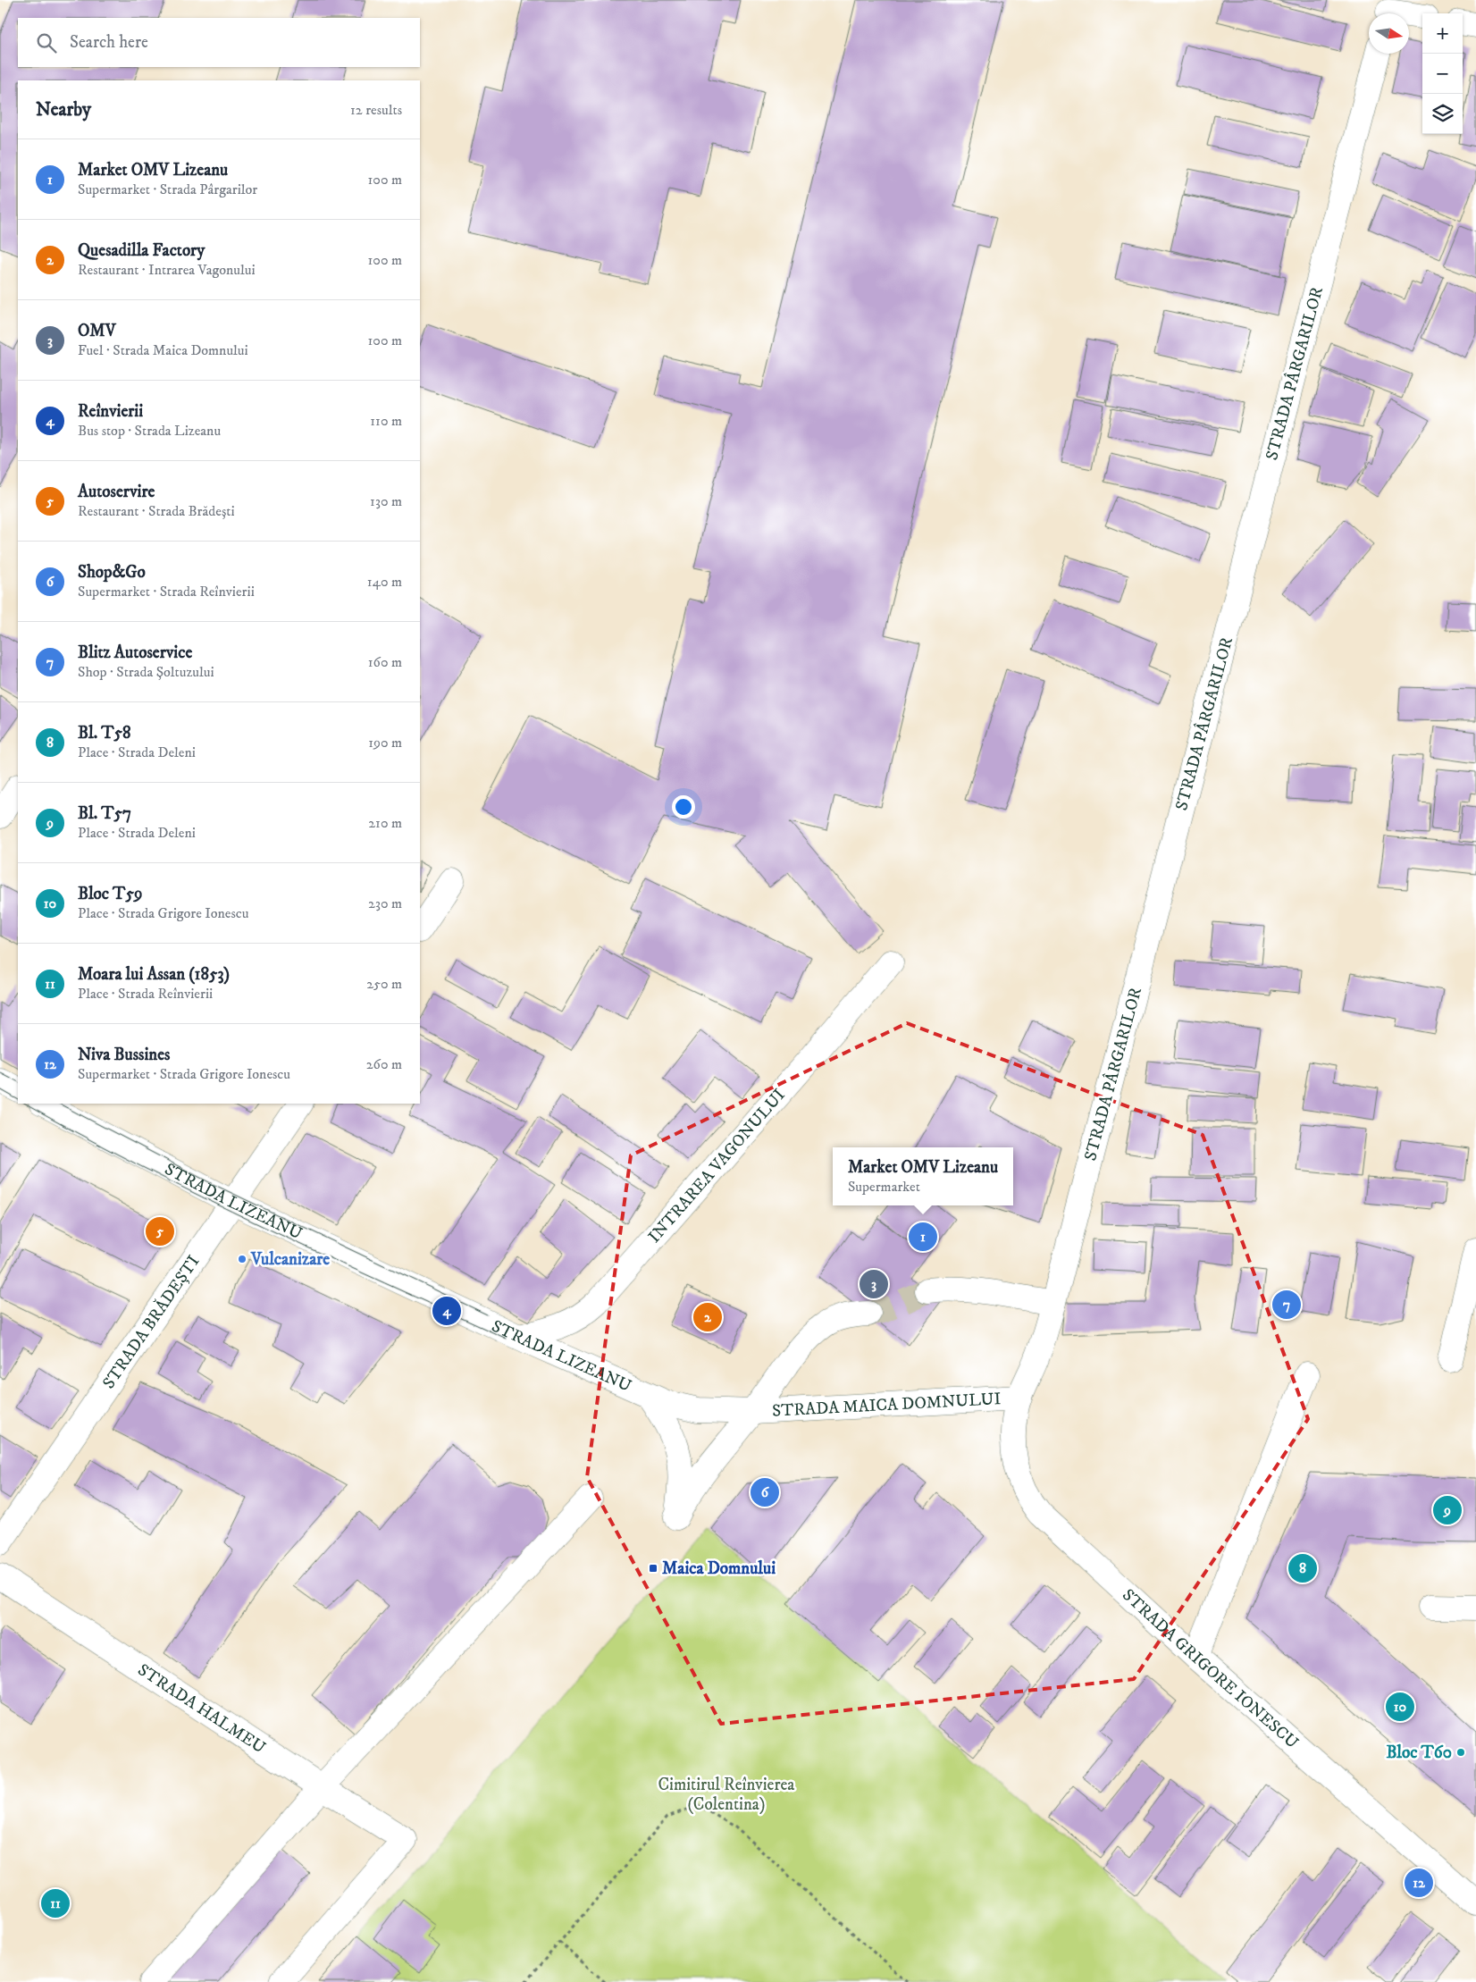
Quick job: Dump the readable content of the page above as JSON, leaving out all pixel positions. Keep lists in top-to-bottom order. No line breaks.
{"streets":{"street":["STRADA PÂRGARILOR","INTRAREA VAGONULUI","STRADA LIZEANU","STRADA BRĂDEȘTI","STRADA MAICA DOMNULUI","STRADA GRIGORE IONESCU","STRADA HALMEU"]},"crossings":[["STRADA PÂRGARILOR","STRADA MAICA DOMNULUI"],["STRADA PÂRGARILOR","STRADA GRIGORE IONESCU"],["INTRAREA VAGONULUI","STRADA LIZEANU"],["STRADA LIZEANU","STRADA BRĂDEȘTI"],["STRADA LIZEANU","STRADA MAICA DOMNULUI"],["STRADA MAICA DOMNULUI","STRADA GRIGORE IONESCU"]],"parks":["Cimitirul Reînvierea (Colentina)"],"places":{"other":["Vulcanizare","Bloc T60"],"transit":["Maica Domnului"]},"north":"right","page":{"map_buttons":["+","−"],"search":"Search here","heading":["Nearby","12 results"],"list":[{"mark":"1","name":"Market OMV Lizeanu","note":"Supermarket · Strada Pârgarilor","value":"100 m"},{"mark":"2","name":"Quesadilla Factory","note":"Restaurant · Intrarea Vagonului","value":"100 m"},{"mark":"3","name":"OMV","note":"Fuel · Strada Maica Domnului","value":"100 m"},{"mark":"4","name":"Reînvierii","note":"Bus stop · Strada Lizeanu","value":"110 m"},{"mark":"5","name":"Autoservire","note":"Restaurant · Strada Brădești","value":"130 m"},{"mark":"6","name":"Shop&Go","note":"Supermarket · Strada Reînvierii","value":"140 m"},{"mark":"7","name":"Blitz Autoservice","note":"Shop · Strada Șoltuzului","value":"160 m"},{"mark":"8","name":"Bl. T58","note":"Place · Strada Deleni","value":"190 m"},{"mark":"9","name":"Bl. T57","note":"Place · Strada Deleni","value":"210 m"},{"mark":"10","name":"Bloc T59","note":"Place · Strada Grigore Ionescu","value":"230 m"},{"mark":"11","name":"Moara lui Assan (1853)","note":"Place · Strada Reînvierii","value":"250 m"},{"mark":"12","name":"Niva Bussines","note":"Supermarket · Strada Grigore Ionescu","value":"260 m"}],"popup":["Market OMV Lizeanu","Supermarket"],"pins":["5","1","3","7","4","2","6","9","8","10","12","11"]}}
